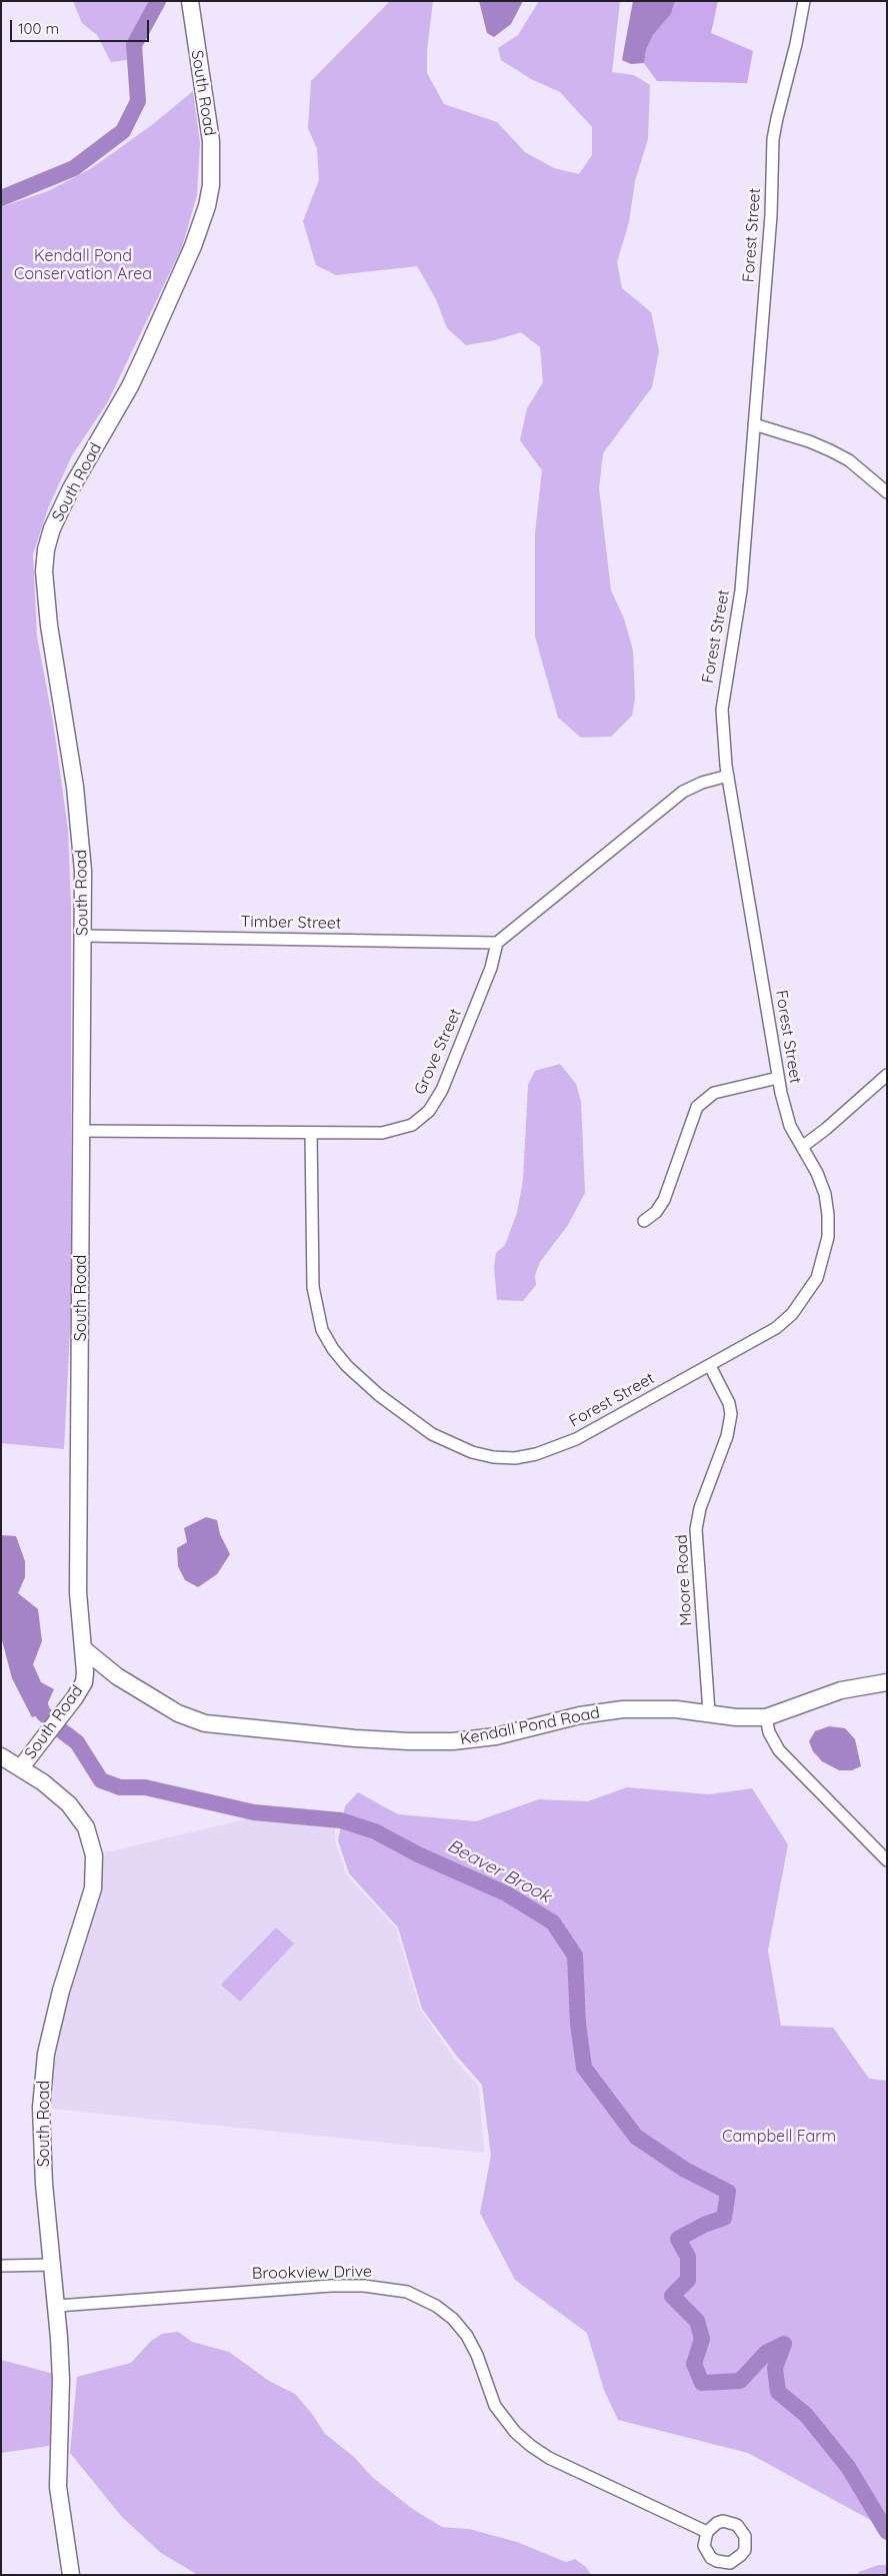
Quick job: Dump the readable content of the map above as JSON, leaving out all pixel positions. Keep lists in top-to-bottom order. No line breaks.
{"streets":{"street":["South Road","Forest Street","Timber Street","Grove Street","Moore Road","Kendall Pond Road","Brookview Drive"]},"crossings":[["South Road","Timber Street"],["South Road","Grove Street"],["South Road","Kendall Pond Road"],["South Road","Brookview Drive"],["Forest Street","Grove Street"],["Forest Street","Moore Road"],["Timber Street","Grove Street"],["Moore Road","Kendall Pond Road"]],"water":["Beaver Brook"],"parks":["Kendall Pond Conservation Area","Campbell Farm"],"scale_bar":"100 m"}
